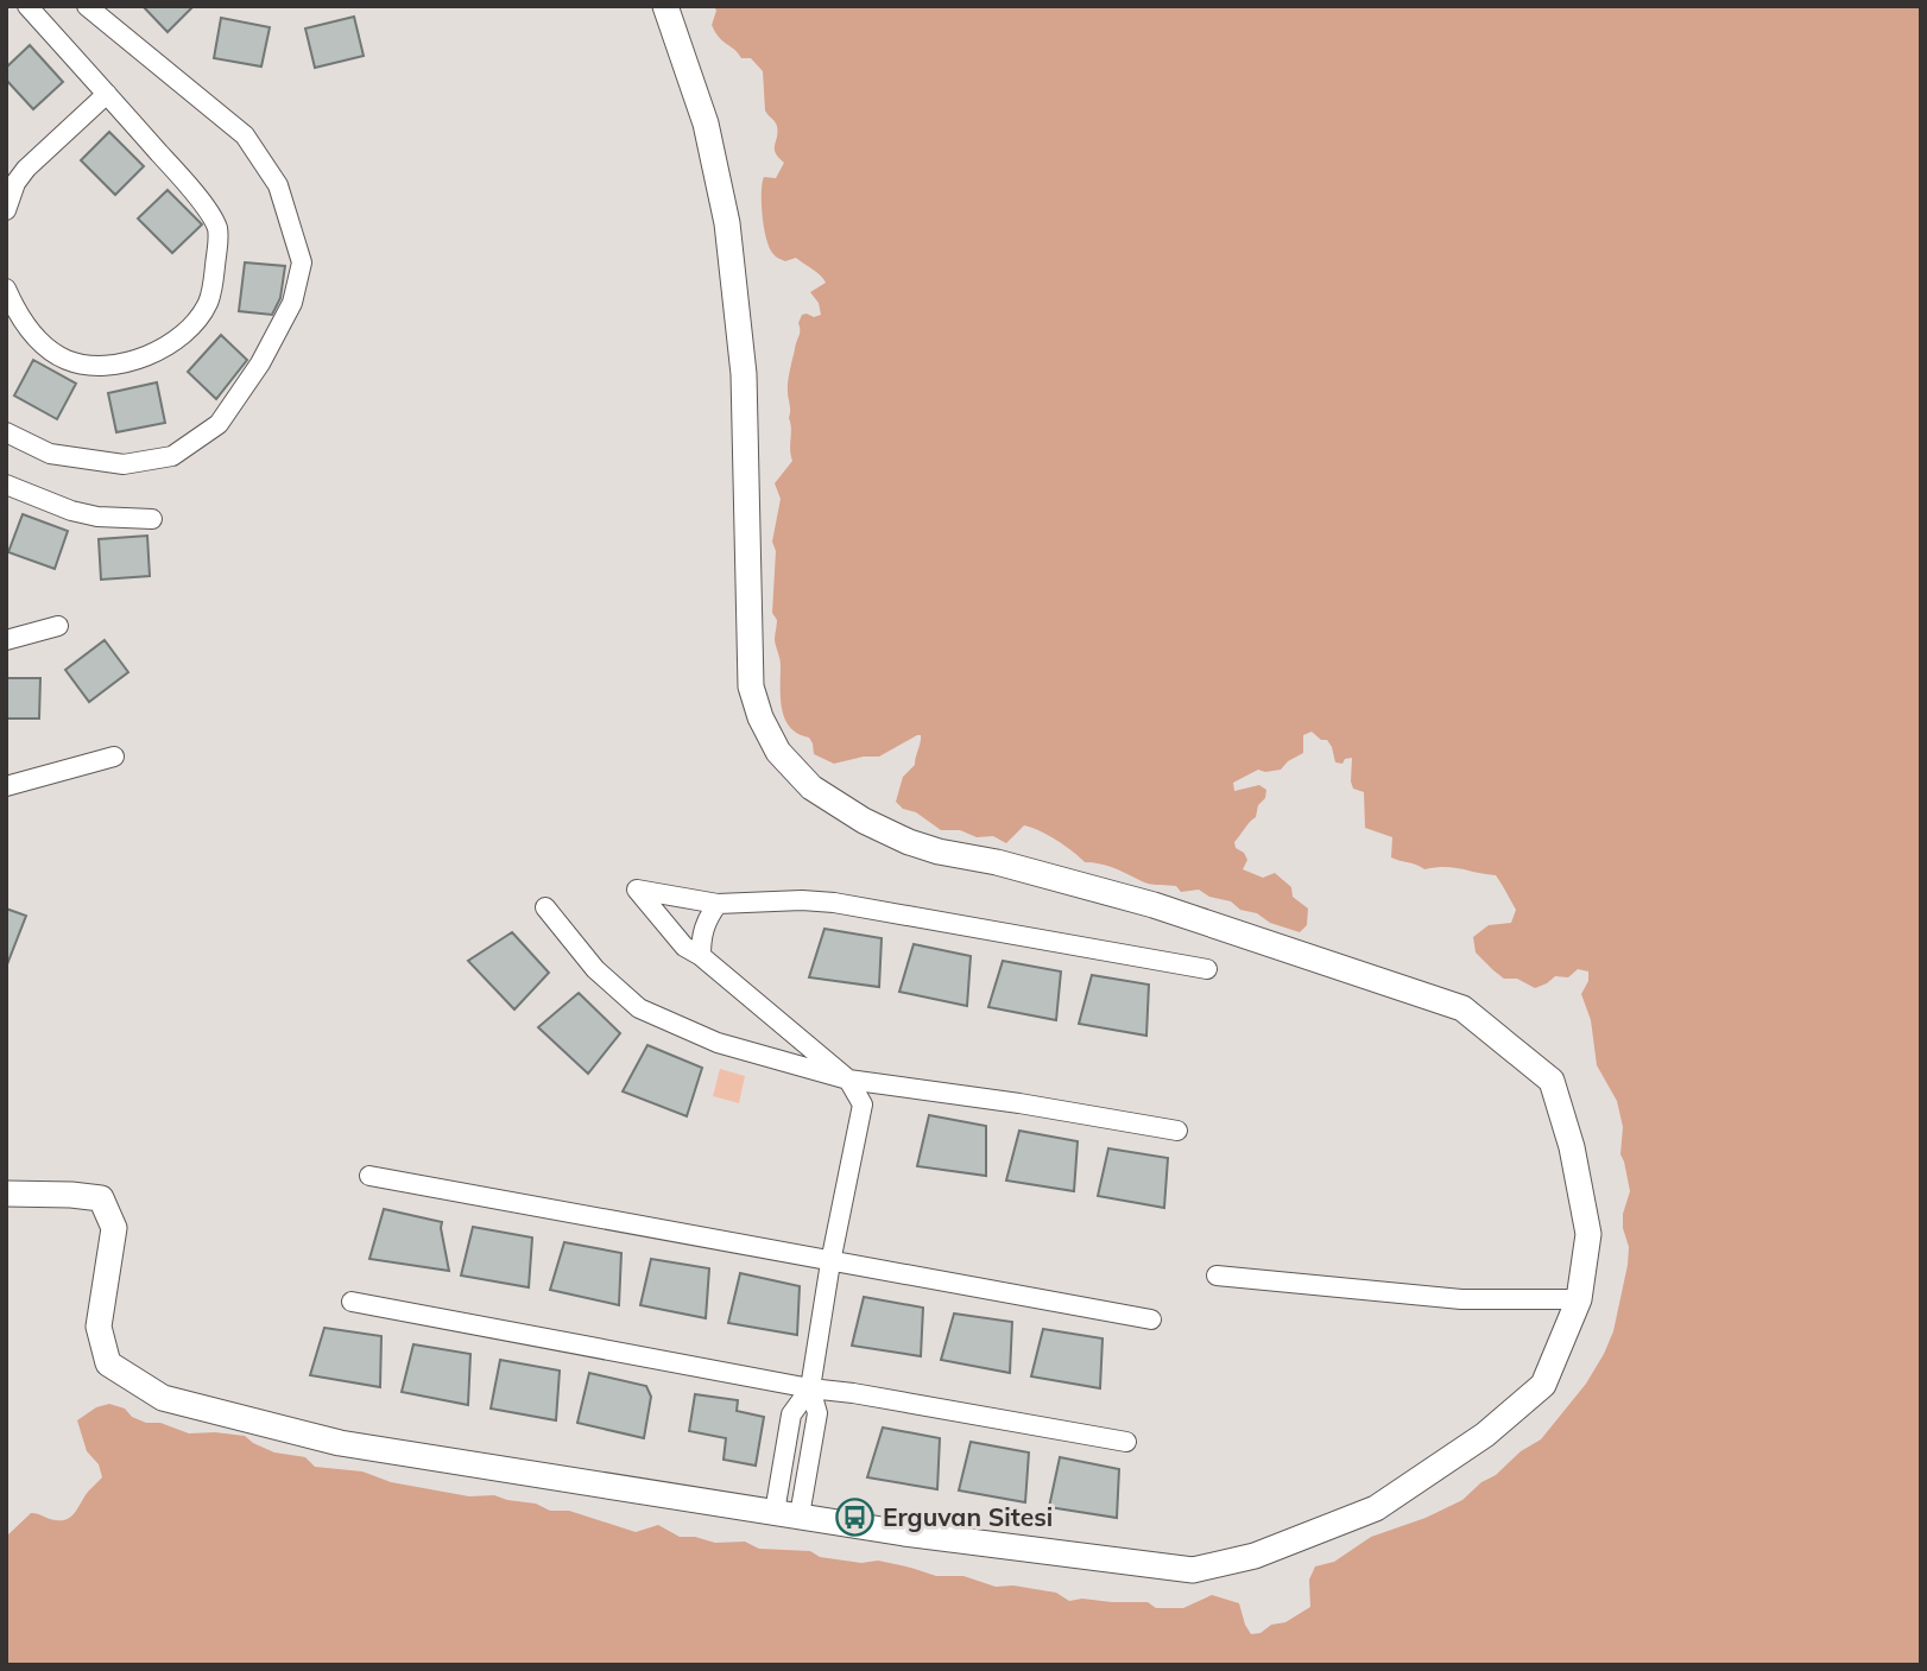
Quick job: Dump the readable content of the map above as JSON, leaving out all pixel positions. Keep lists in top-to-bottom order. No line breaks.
{"places":{"bus stop":["Erguvan Sitesi"]}}
